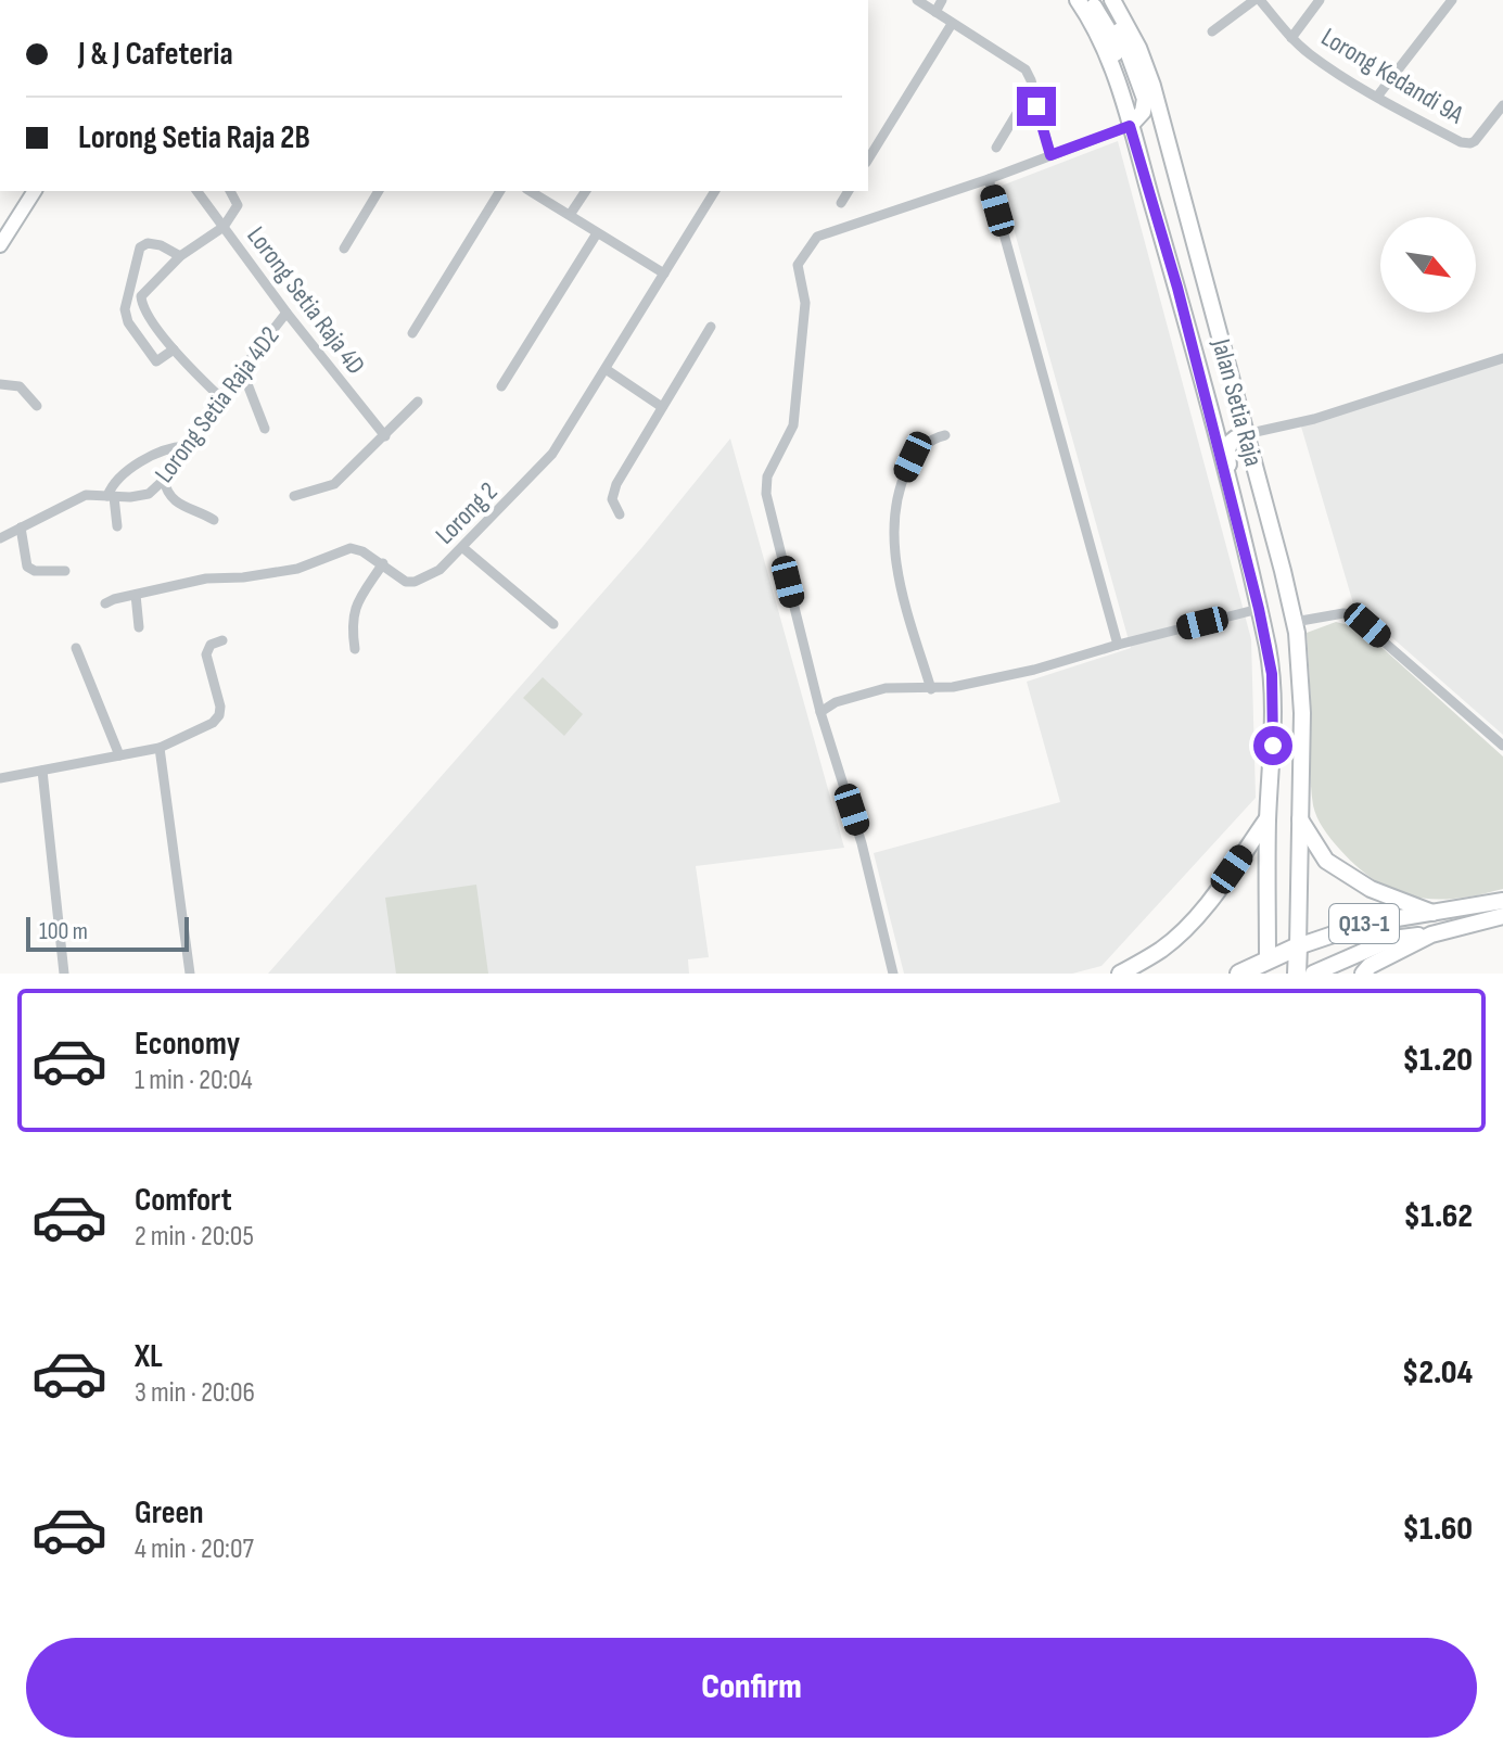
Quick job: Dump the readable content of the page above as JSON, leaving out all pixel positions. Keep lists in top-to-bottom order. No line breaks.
{"streets":{"main road":["Jalan Setia Raja","Q13-1"],"street":["Lorong Kedandi 9A","Lorong Setia Raja 4D","Lorong Setia Raja 4D2","Lorong 2"]},"crossings":[["Lorong Setia Raja 4D","Lorong Setia Raja 4D2"],["Jalan Setia Raja","Q13-1"]],"scale_bar":"100 m","north":"bottom right","page":{"banner":["J & J Cafeteria","Lorong Setia Raja 2B"],"scale":"100 m","list":[{"name":"Economy","note":"1 min · 20:04","value":"$1.20"},{"name":"Comfort","note":"2 min · 20:05","value":"$1.62"},{"name":"XL","note":"3 min · 20:06","value":"$2.04"},{"name":"Green","note":"4 min · 20:07","value":"$1.60"}],"buttons":"Confirm"}}
